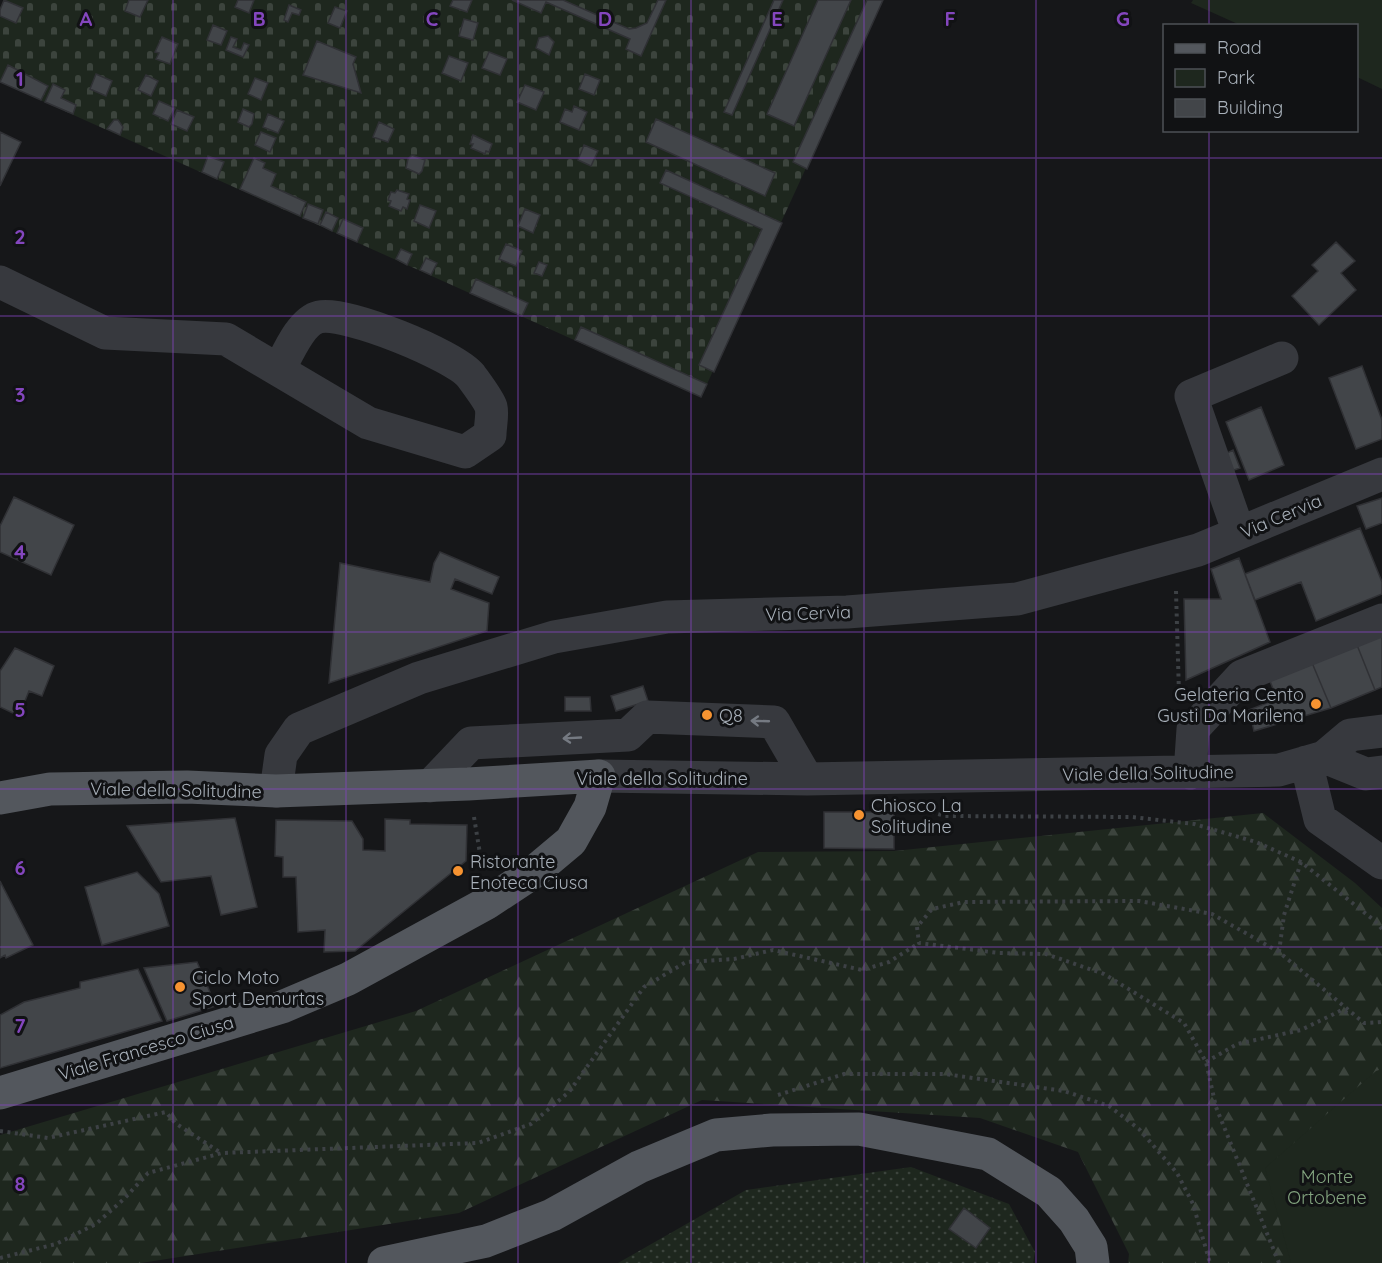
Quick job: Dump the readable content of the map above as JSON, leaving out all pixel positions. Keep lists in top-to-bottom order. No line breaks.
{"streets":{"main road":["Viale della Solitudine","Viale Francesco Ciusa"],"street":["Via Cervia"]},"crossings":[["Via Cervia","Viale della Solitudine"],["Viale della Solitudine","Viale Francesco Ciusa"]],"parks":["Monte Ortobene"],"places":["Gelateria Cento Gusti Da Marilena","Q8","Chiosco La Solitudine","Ristorante Enoteca Ciusa","Ciclo Moto Sport Demurtas"],"legend":["Road","Park","Building"],"grid":{"columns":["A","B","C","D","E","F","G"],"rows":["1","2","3","4","5","6","7","8"]}}
